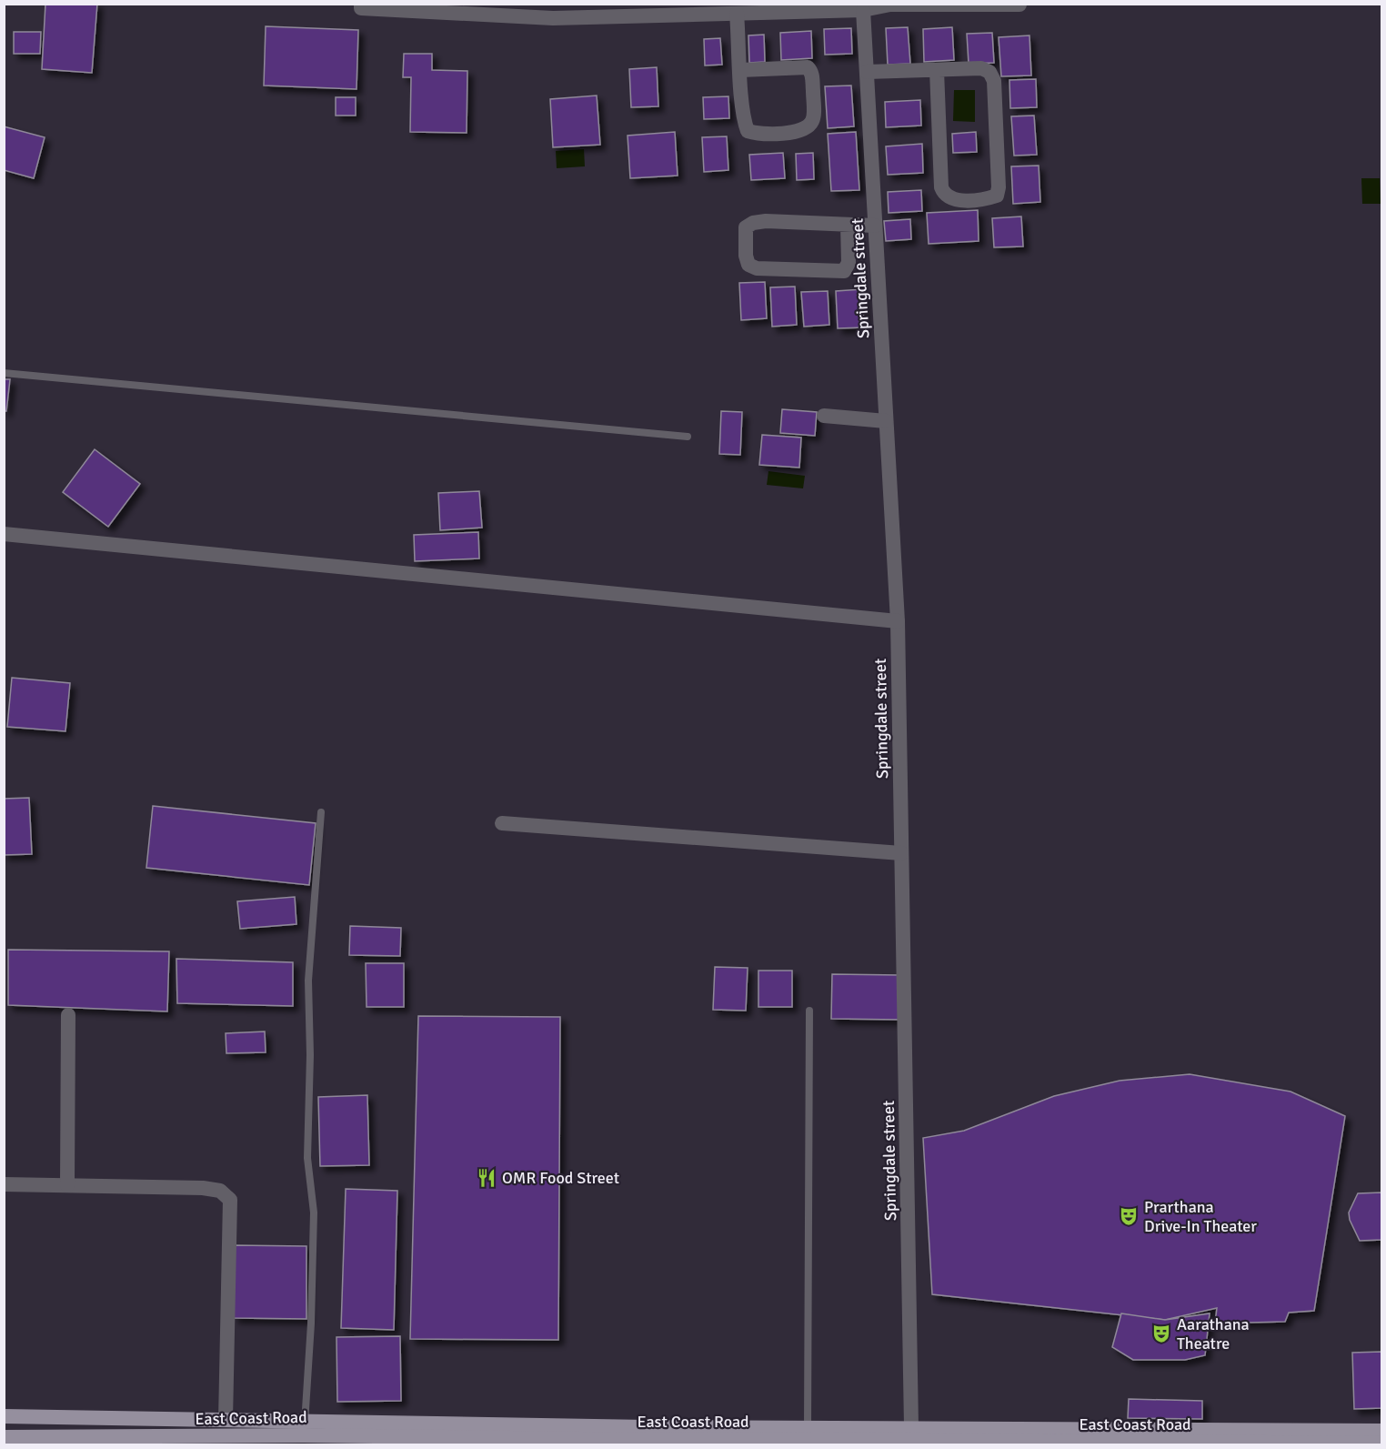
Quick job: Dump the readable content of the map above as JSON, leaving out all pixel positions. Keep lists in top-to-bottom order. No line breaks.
{"streets":{"main road":["East Coast Road"],"street":["Springdale street"]},"crossings":[["Springdale street","East Coast Road"]],"places":{"restaurant":["OMR Food Street"],"theatre":["Prarthana Drive-In Theater","Aarathana Theatre"]}}
